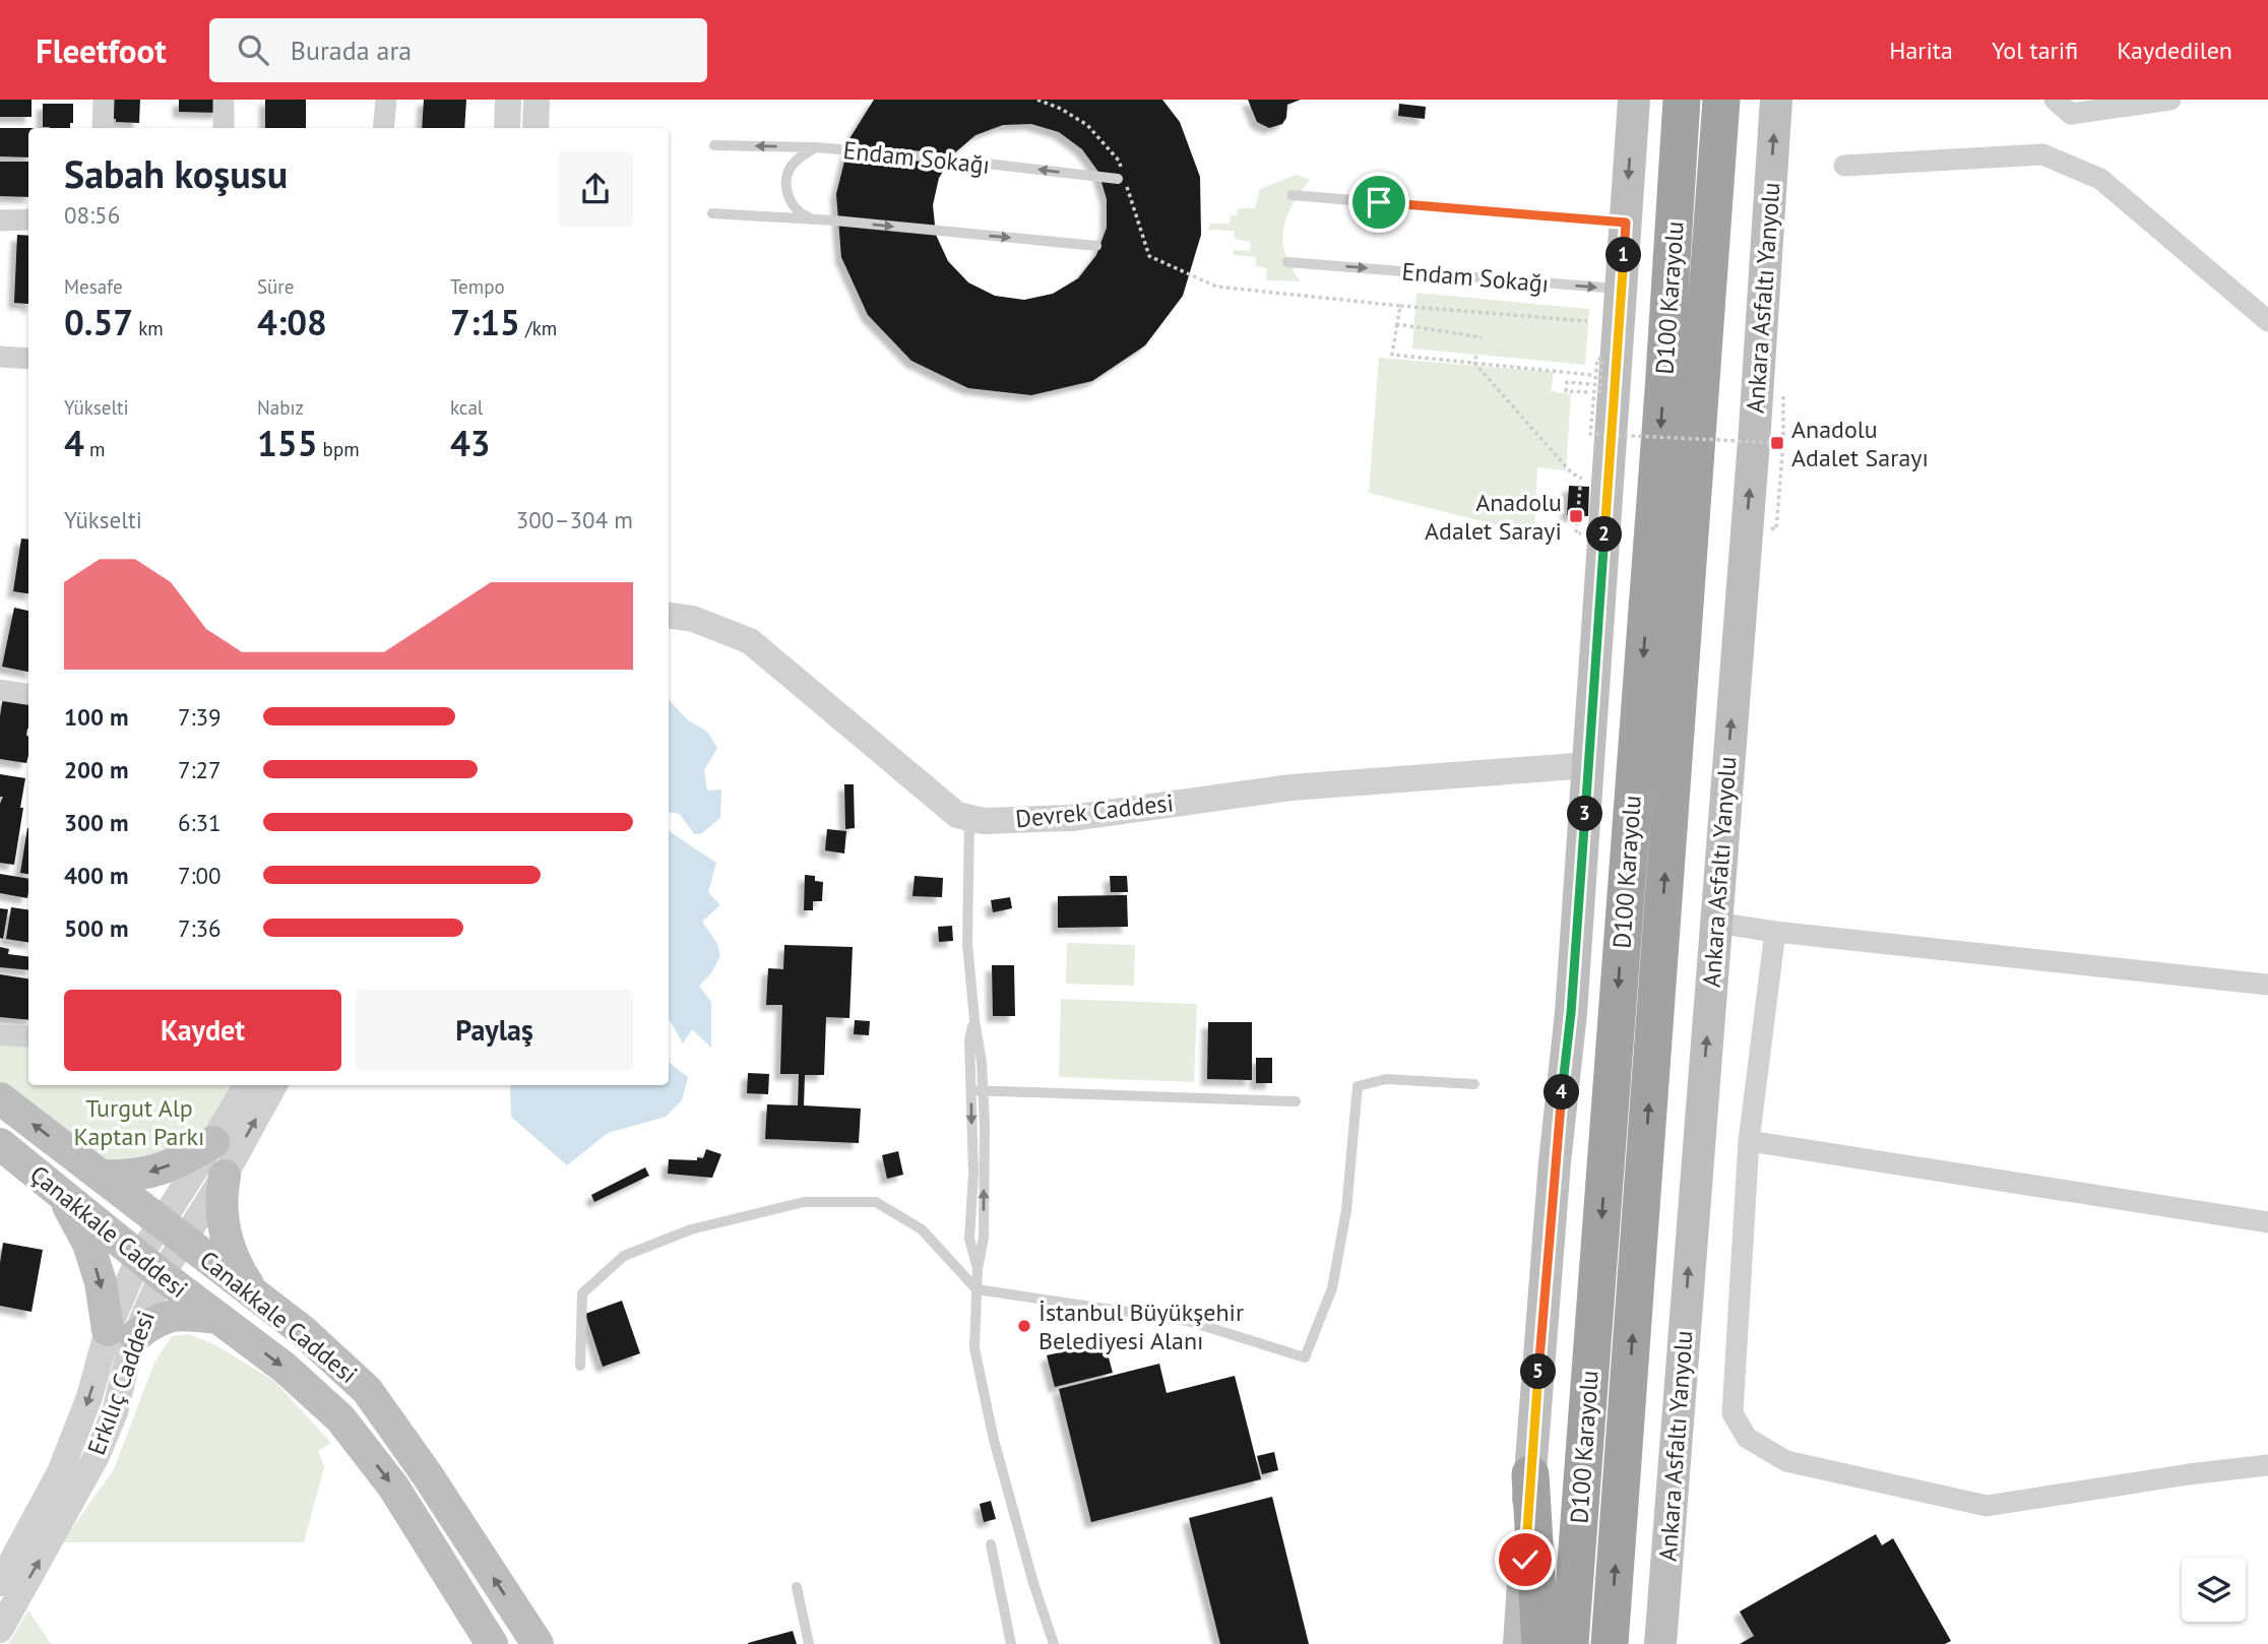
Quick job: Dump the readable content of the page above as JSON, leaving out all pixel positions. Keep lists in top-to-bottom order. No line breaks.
{"streets":{"highway":["D100 Karayolu"],"main road":["Ankara Asfaltı Yanyolu","Çanakkale Caddesi","Canakkale Caddesi"],"street":["Devrek Caddesi","Erkılıç Caddesi"],"lane":["Endam Sokağı"]},"crossings":[["Çanakkale Caddesi","Canakkale Caddesi"]],"parks":["Turgut Alp Kaptan Parkı"],"places":{"transit":["Anadolu Adalet Sarayı","Anadolu Adalet Sarayi"],"other":["İstanbul Büyükşehir Belediyesi Alanı"]},"page":{"header":"Fleetfoot","search":"Burada ara","nav":["Harita","Yol tarifi","Kaydedilen"],"heading":["Sabah koşusu","08:56"],"pins":["1","2","3","4","5"],"stats":[["Mesafe","0.57 km"],["Süre","4:08"],["Tempo","7:15 /km"],["Yükselti","4 m"],["Nabız","155 bpm"],["kcal","43"]],"chart":["Yükselti","300–304 m"],"list":[{"name":"100 m","note":"7:39"},{"name":"200 m","note":"7:27"},{"name":"300 m","note":"6:31"},{"name":"400 m","note":"7:00"},{"name":"500 m","note":"7:36"}],"buttons":["Kaydet","Paylaş"]}}
